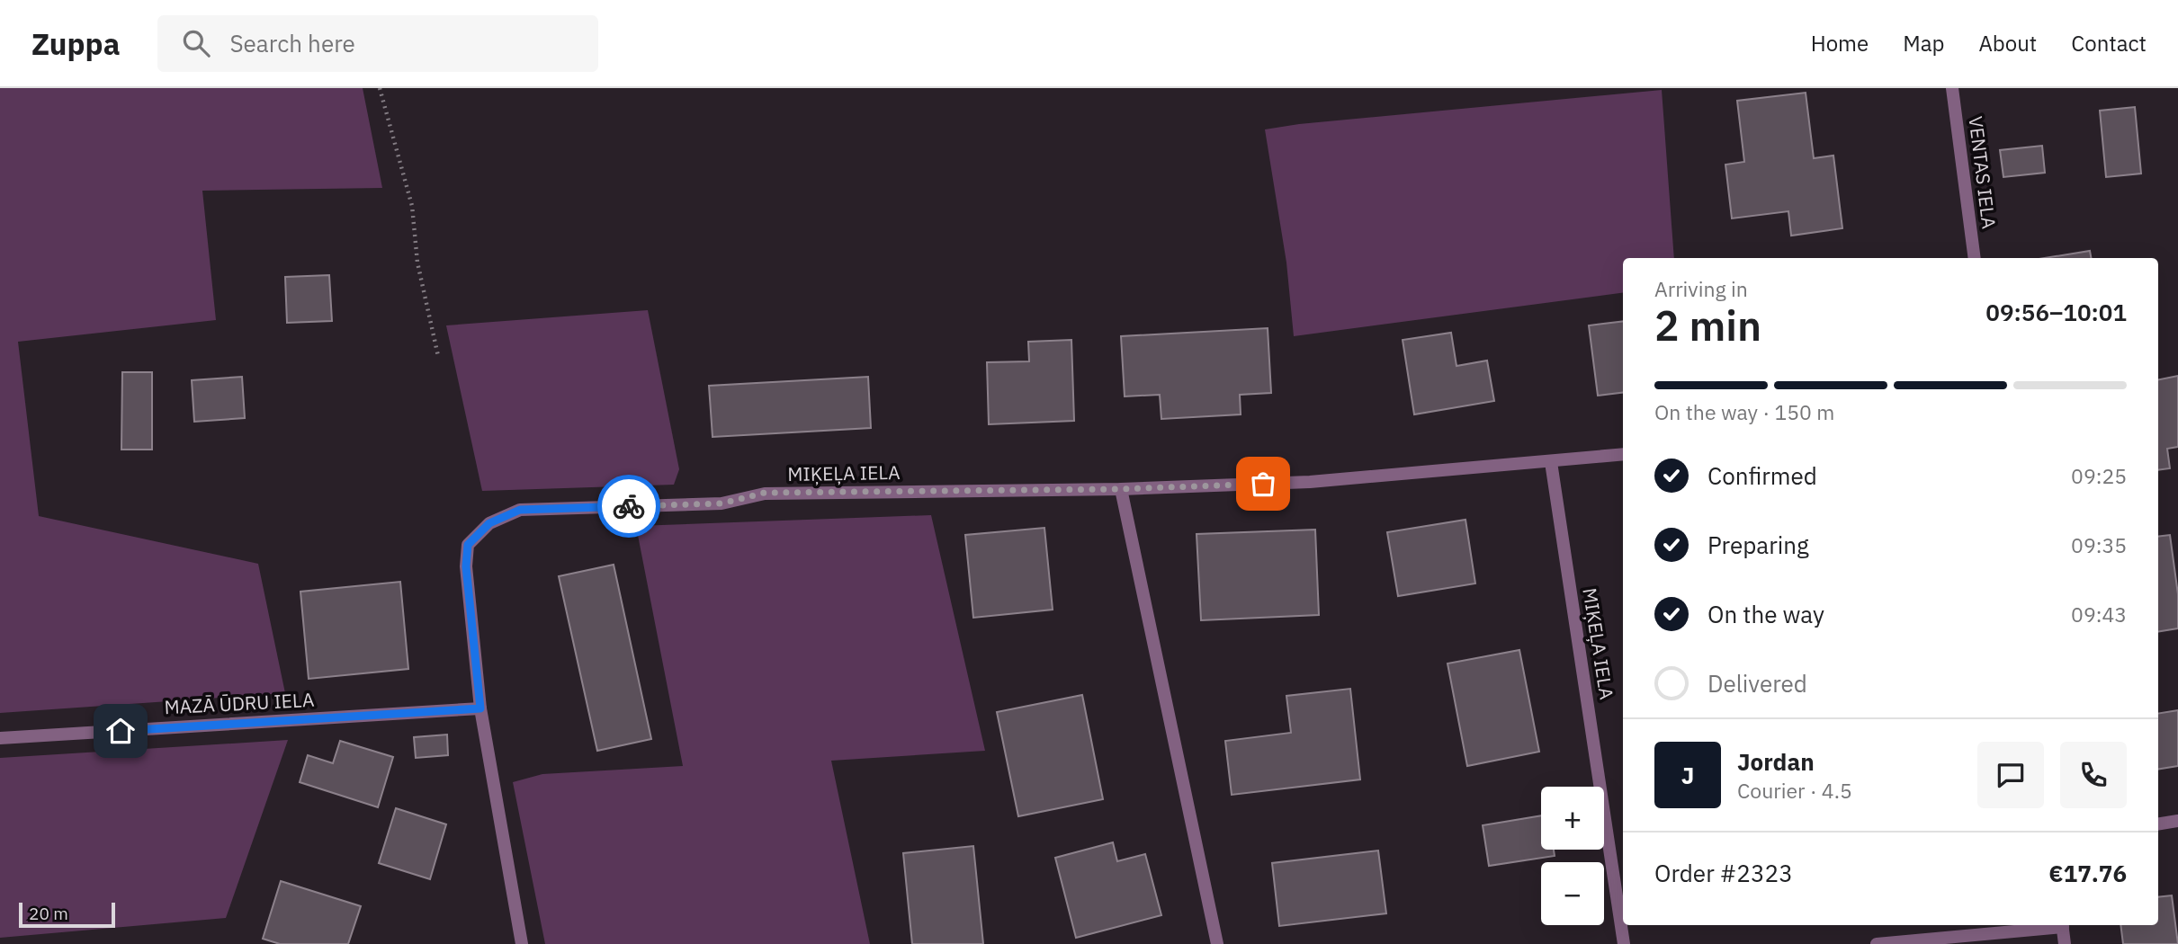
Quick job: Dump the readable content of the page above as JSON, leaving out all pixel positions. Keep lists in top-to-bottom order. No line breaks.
{"streets":{"street":["VENTAS IELA","MIĶEĻA IELA","MAZĀ ŪDRU IELA"]},"crossings":[["MIĶEĻA IELA","MAZĀ ŪDRU IELA"]],"scale_bar":"20 m","page":{"header":"Zuppa","search":"Search here","nav":["Home","Map","About","Contact"],"heading":["2 min","Arriving in","09:56–10:01"],"panel":["Jordan","Courier · 4.5","Order #2323","€17.76"],"bar":"On the way · 150 m","list":[["Confirmed","09:25"],["Preparing","09:35"],["On the way","09:43"],"Delivered"],"round":"J","map_buttons":["+","−"],"scale":"20 m"}}
